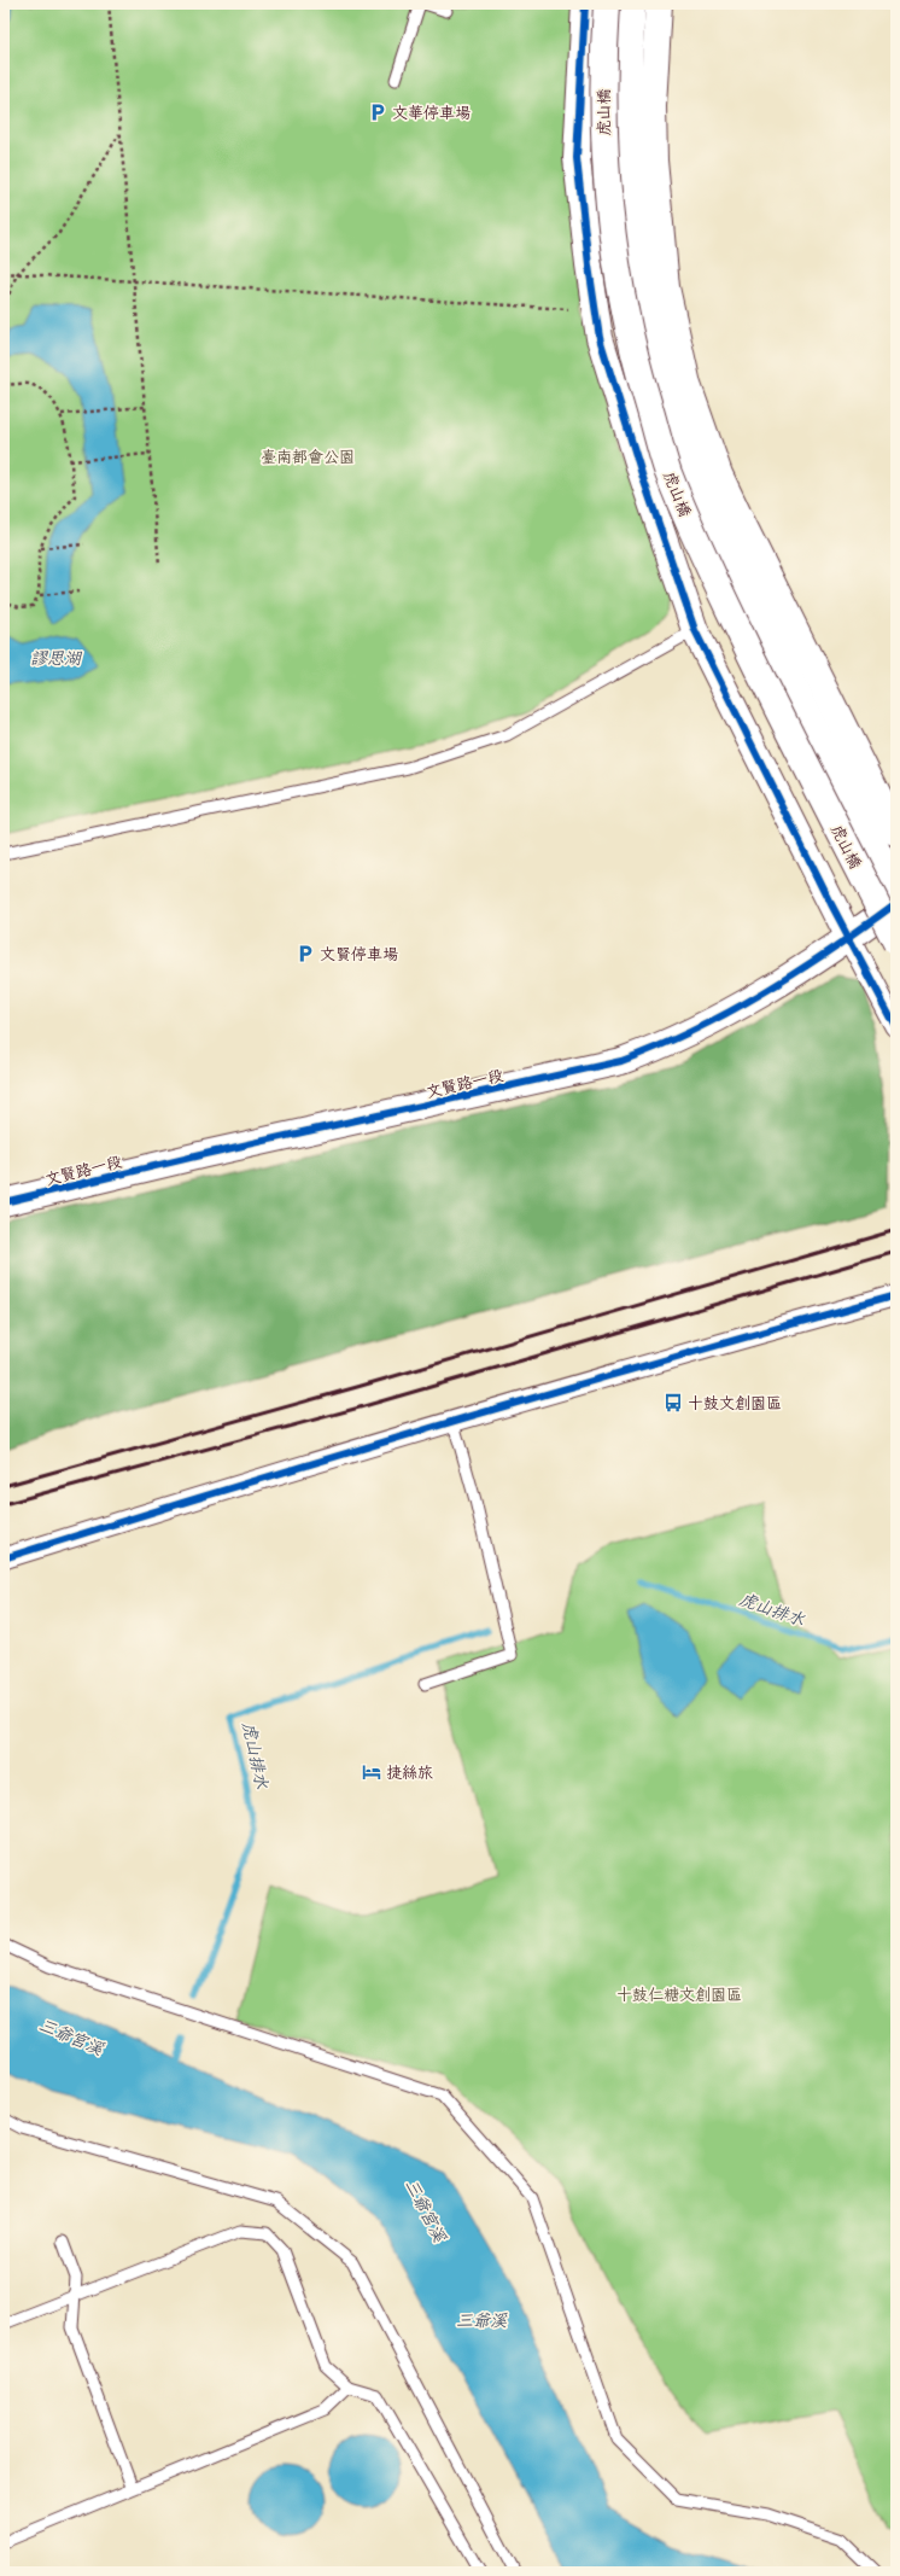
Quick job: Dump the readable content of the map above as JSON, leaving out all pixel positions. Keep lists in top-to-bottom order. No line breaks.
{"streets":{"street":["虎山橋","文賢路一段"]},"water":["謬思湖","虎山排水","三爺宮溪","三爺溪"],"parks":["臺南都會公園","十鼓仁糖文創園區"],"places":{"parking":["文華停車場","文賢停車場"],"bus stop":["十鼓文創園區"],"hotel":["捷絲旅"]}}
